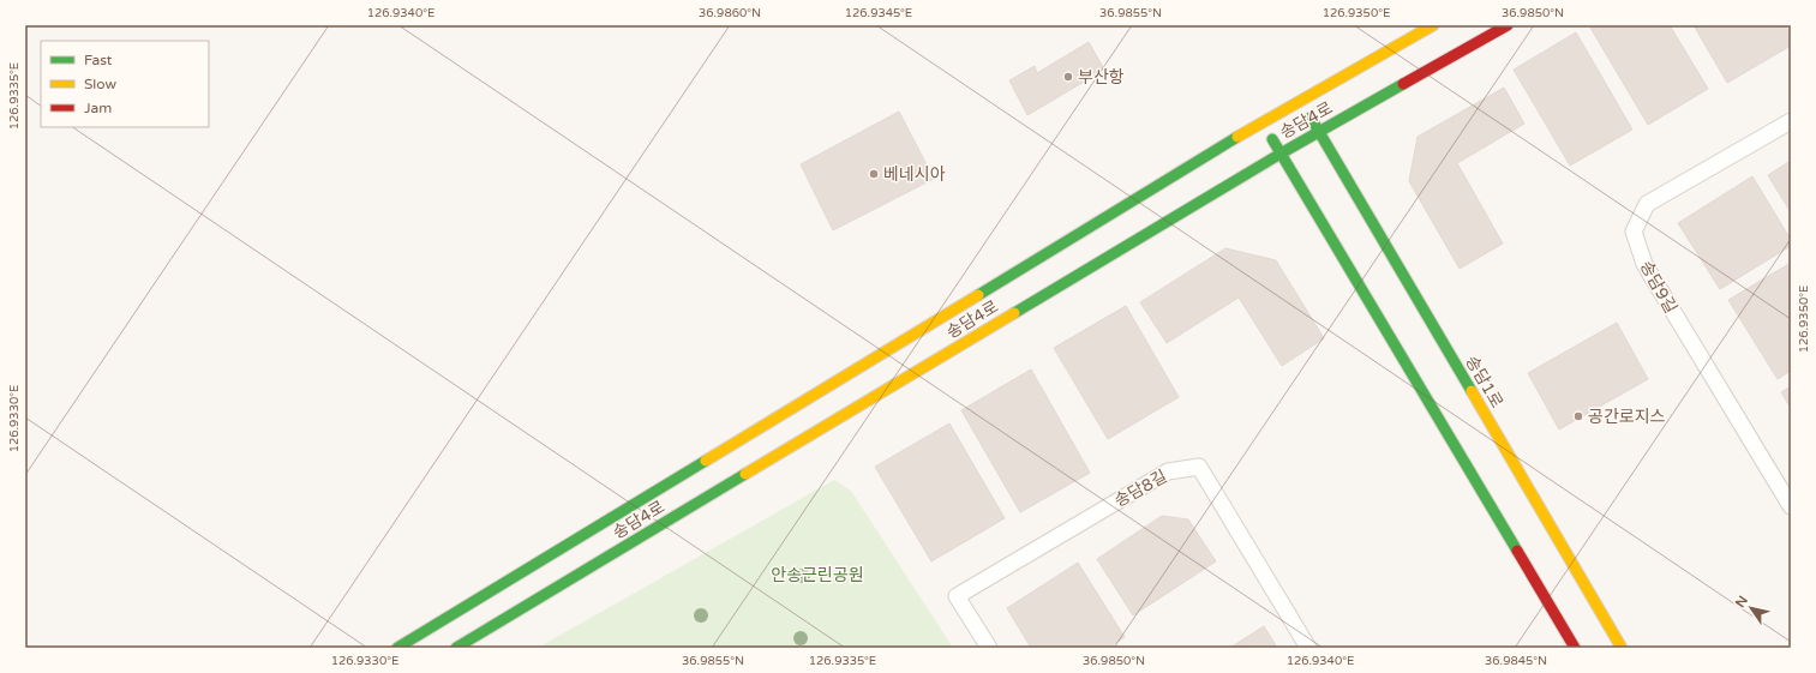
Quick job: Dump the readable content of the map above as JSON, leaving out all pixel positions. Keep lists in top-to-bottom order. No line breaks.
{"streets":{"main road":["송담4로","송담1로"],"lane":["송담9길","송담8길"]},"crossings":[["송담4로","송담1로"]],"parks":["안송근린공원"],"places":["부산항","베네시아","공간로지스"],"legend":["Fast","Slow","Jam"],"north":"top left","coordinates":["126.9340°E","36.9860°N","126.9345°E","36.9855°N","126.9350°E","36.9850°N","126.9335°E","126.9330°E","36.9845°N"]}
